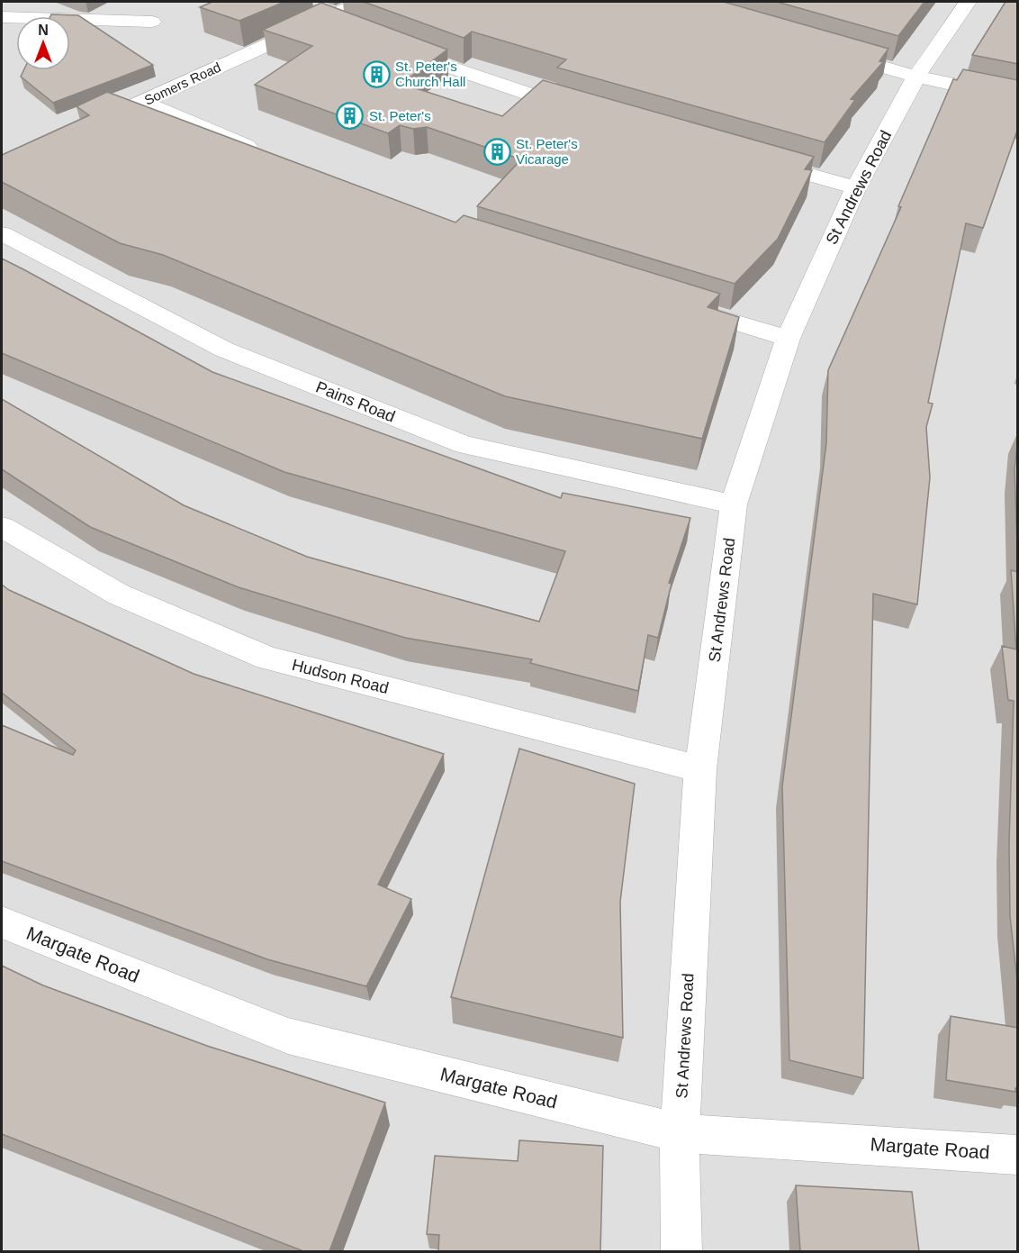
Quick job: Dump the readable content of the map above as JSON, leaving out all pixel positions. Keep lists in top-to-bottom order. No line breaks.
{"streets":{"street":["Somers Road","St Andrews Road","Pains Road","Hudson Road","Margate Road"]},"crossings":[["St Andrews Road","Pains Road"],["St Andrews Road","Hudson Road"],["St Andrews Road","Margate Road"]],"places":{"building":["St. Peter's Church Hall","St. Peter's","St. Peter's Vicarage"]},"north":"top"}
